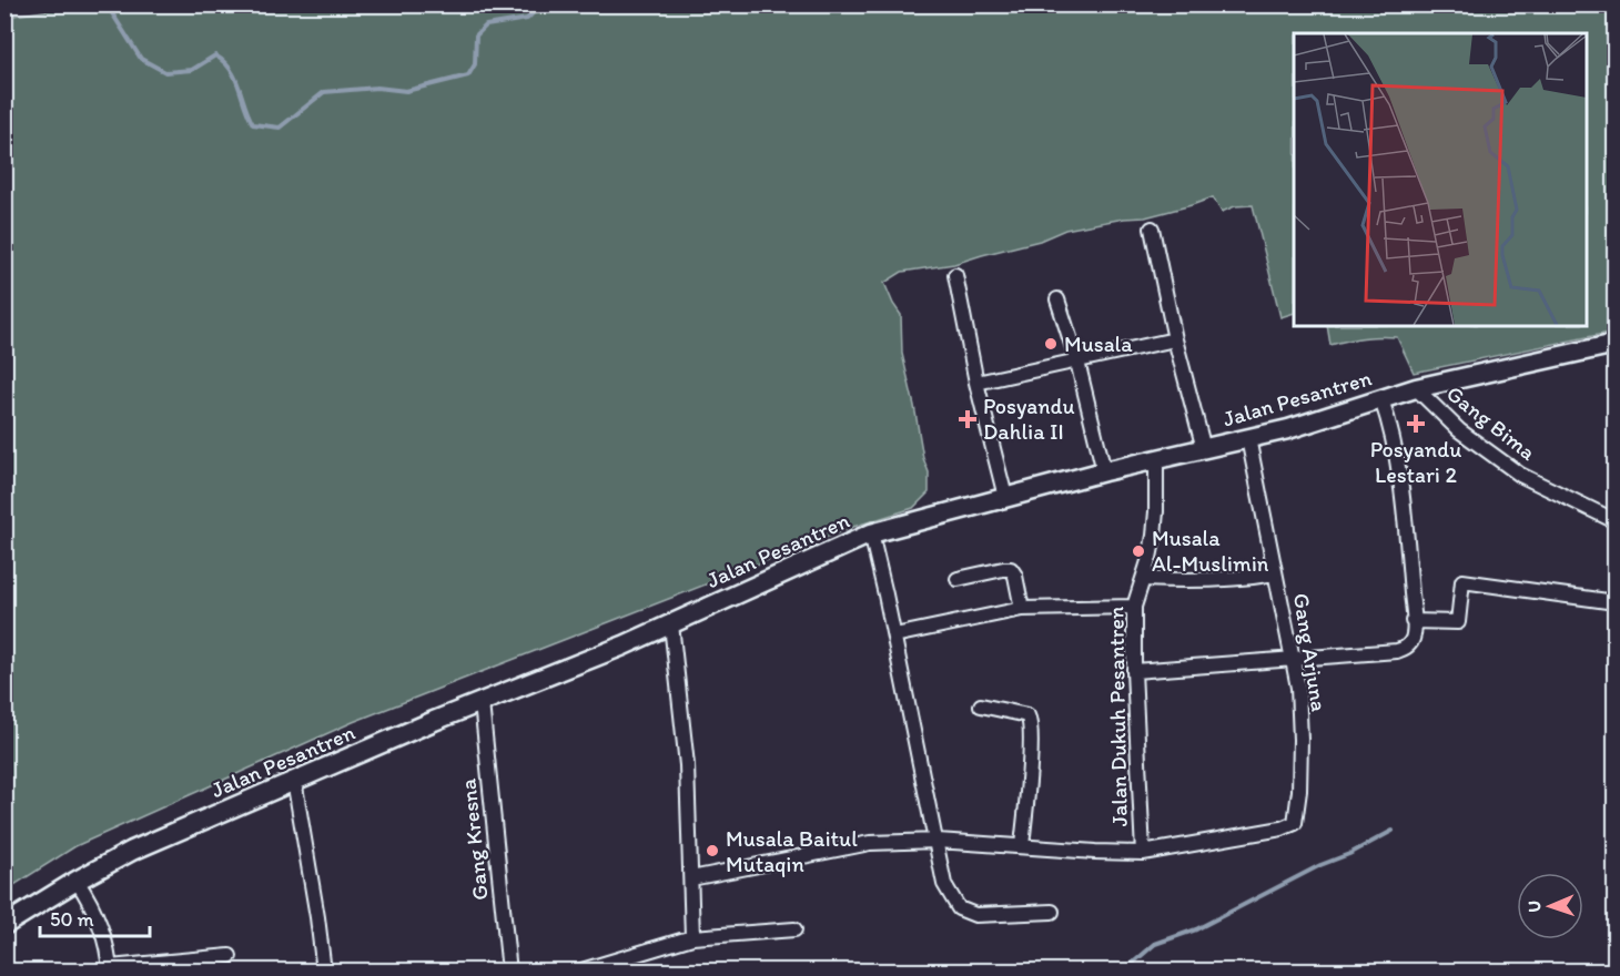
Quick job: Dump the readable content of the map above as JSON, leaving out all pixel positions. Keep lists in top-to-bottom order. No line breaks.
{"streets":{"main road":["Jalan Pesantren"],"street":["Gang Bima","Gang Arjuna","Jalan Dukuh Pesantren","Gang Kresna"]},"crossings":[["Jalan Pesantren","Gang Bima"],["Jalan Pesantren","Gang Arjuna"],["Jalan Pesantren","Jalan Dukuh Pesantren"],["Jalan Pesantren","Gang Kresna"],["Gang Arjuna","Jalan Dukuh Pesantren"]],"places":{"other":["Musala","Musala Al-Muslimin","Musala Baitul Mutaqin"],"health":["Posyandu Dahlia II","Posyandu Lestari 2"]},"scale_bar":"50 m","north":"left"}
